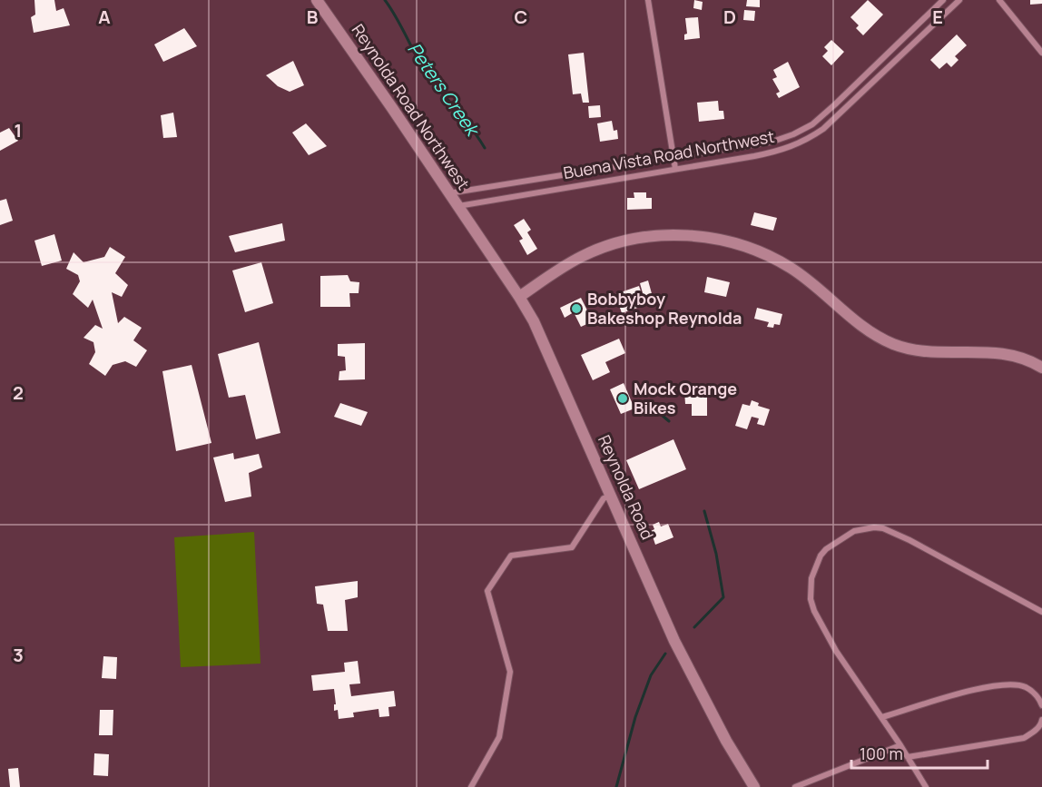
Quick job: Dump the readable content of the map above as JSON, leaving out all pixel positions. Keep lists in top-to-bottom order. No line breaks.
{"streets":{"main road":["Reynolda Road Northwest","Reynolda Road"],"street":["Buena Vista Road Northwest"]},"crossings":[["Reynolda Road Northwest","Buena Vista Road Northwest"],["Reynolda Road Northwest","Reynolda Road"],["Buena Vista Road Northwest","Reynolda Road"]],"water":["Peters Creek"],"places":["Bobbyboy Bakeshop Reynolda","Mock Orange Bikes"],"scale_bar":"100 m","grid":{"columns":["A","B","C","D","E"],"rows":["1","2","3"]}}
